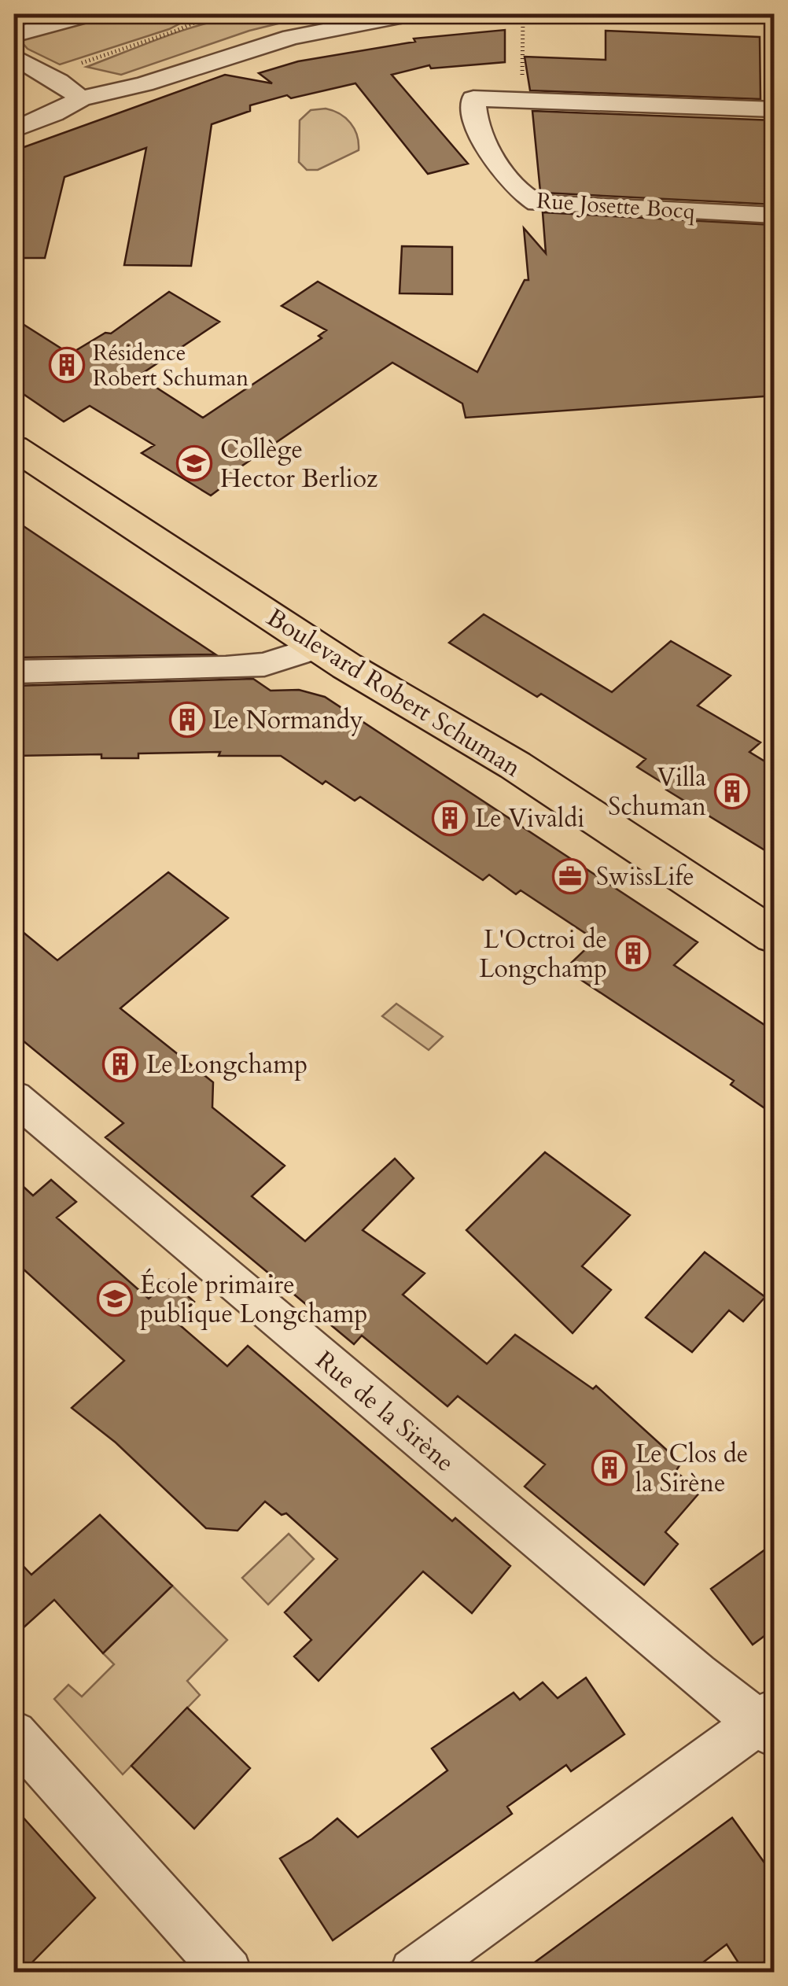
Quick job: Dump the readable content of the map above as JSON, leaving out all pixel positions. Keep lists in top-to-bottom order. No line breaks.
{"streets":{"main road":["Boulevard Robert Schuman"],"street":["Rue Josette Bocq","Rue de la Sirène"]},"places":{"building":["Résidence Robert Schuman","Le Normandy","Villa Schuman","Le Vivaldi","L'Octroi de Longchamp","Le Longchamp","Le Clos de la Sirène"],"school or university":["Collège Hector Berlioz","École primaire publique Longchamp"],"office":["SwissLife"]}}
